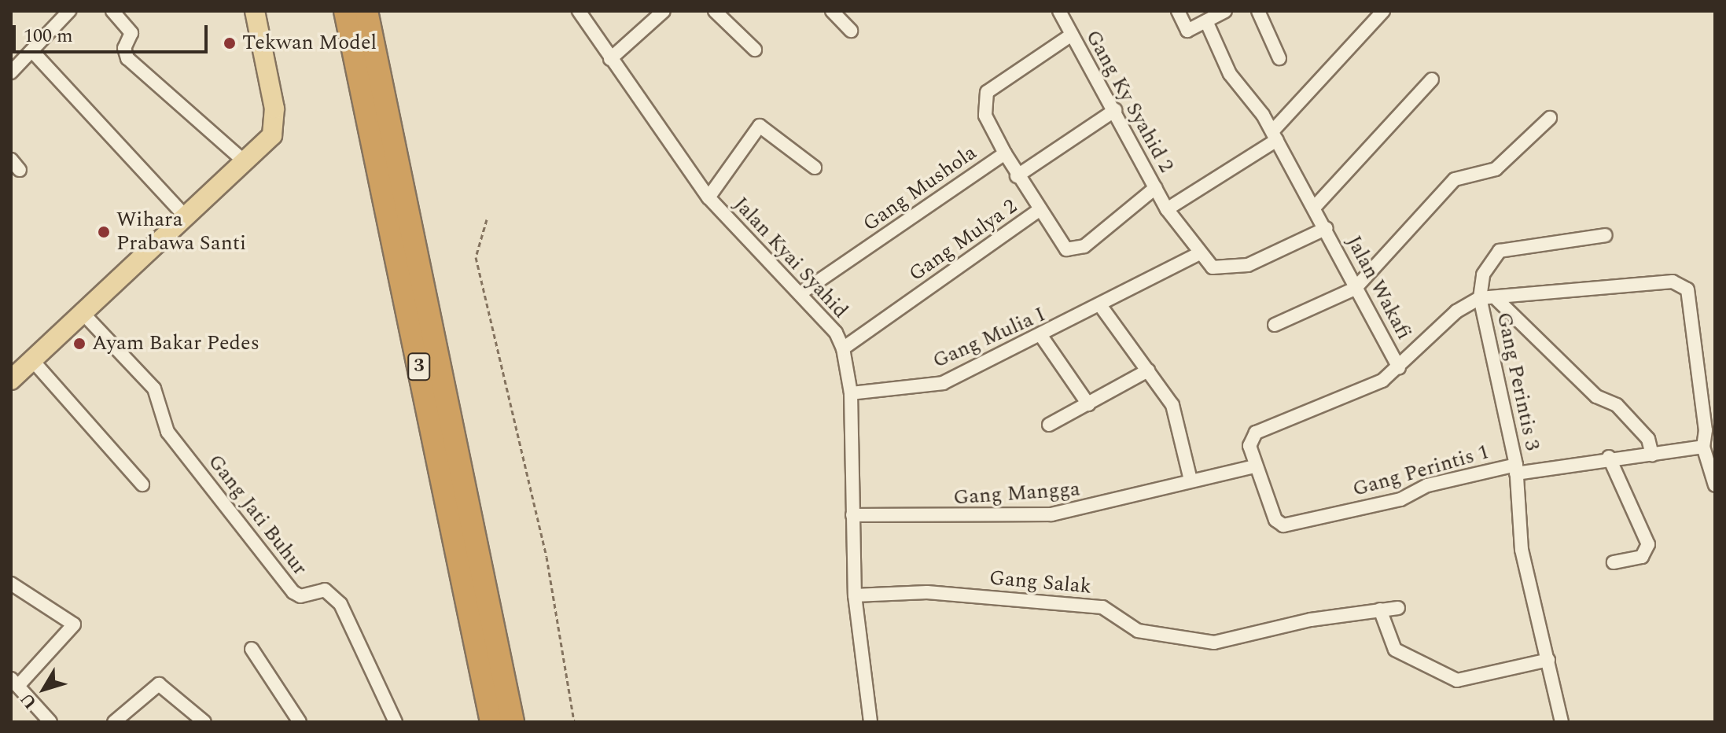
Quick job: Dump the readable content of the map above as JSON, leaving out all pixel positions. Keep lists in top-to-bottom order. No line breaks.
{"streets":{"highway":["3"],"street":["Gang Ky Syahid 2","Gang Mushola","Gang Mulya 2","Jalan Kyai Syahid","Jalan Wakafi","Gang Mulia I","Gang Perintis 3","Gang Perintis 1","Gang Mangga","Gang Jati Buhur","Gang Salak"]},"crossings":[["Gang Ky Syahid 2","Gang Mulya 2"],["Gang Ky Syahid 2","Jalan Wakafi"],["Gang Mushola","Gang Mulya 2"],["Gang Mushola","Jalan Kyai Syahid"],["Gang Mulya 2","Jalan Kyai Syahid"],["Jalan Kyai Syahid","Gang Mulia I"],["Jalan Kyai Syahid","Gang Mangga"],["Jalan Kyai Syahid","Gang Salak"],["Jalan Wakafi","Gang Mulia I"],["Jalan Wakafi","Gang Perintis 1"],["Jalan Wakafi","Gang Mangga"],["Gang Perintis 3","Gang Perintis 1"],["Gang Perintis 1","Gang Mangga"]],"places":["Tekwan Model","Wihara Prabawa Santi","Ayam Bakar Pedes"],"scale_bar":"100 m","north":"bottom left"}
